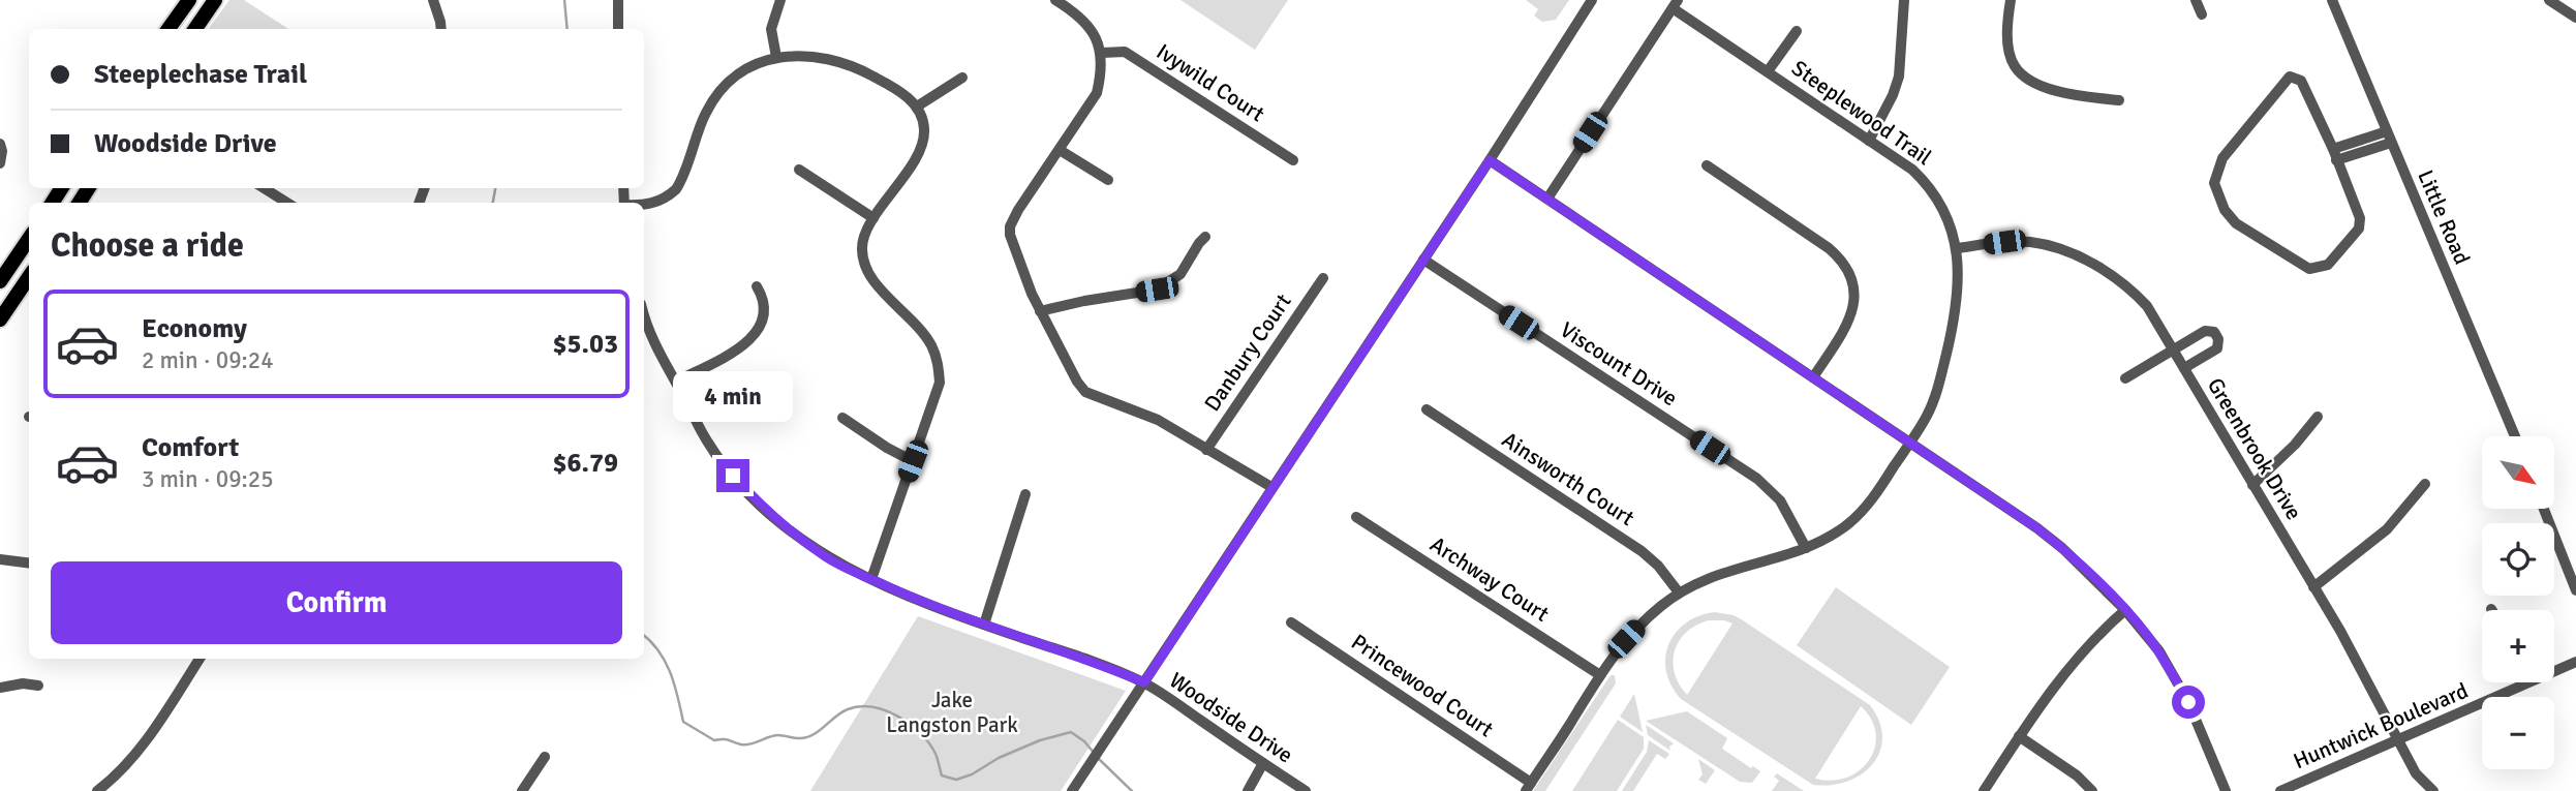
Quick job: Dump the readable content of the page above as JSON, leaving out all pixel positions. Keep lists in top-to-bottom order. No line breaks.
{"streets":{"street":["Ivywild Court","Steeplewood Trail","Little Road","Danbury Court","Viscount Drive","Greenbrook Drive","Ainsworth Court","Archway Court","Princewood Court","Woodside Drive","Huntwick Boulevard"]},"crossings":[["Steeplewood Trail","Viscount Drive"],["Steeplewood Trail","Greenbrook Drive"],["Steeplewood Trail","Ainsworth Court"],["Steeplewood Trail","Archway Court"],["Steeplewood Trail","Princewood Court"],["Greenbrook Drive","Huntwick Boulevard"]],"parks":["Jake Langston Park"],"north":"bottom right","page":{"banner":["Steeplechase Trail","Woodside Drive"],"heading":"Choose a ride","list":[{"name":"Economy","note":"2 min · 09:24","value":"$5.03"},{"name":"Comfort","note":"3 min · 09:25","value":"$6.79"}],"bubble":"4 min","map_buttons":["+","−"],"buttons":"Confirm"}}
